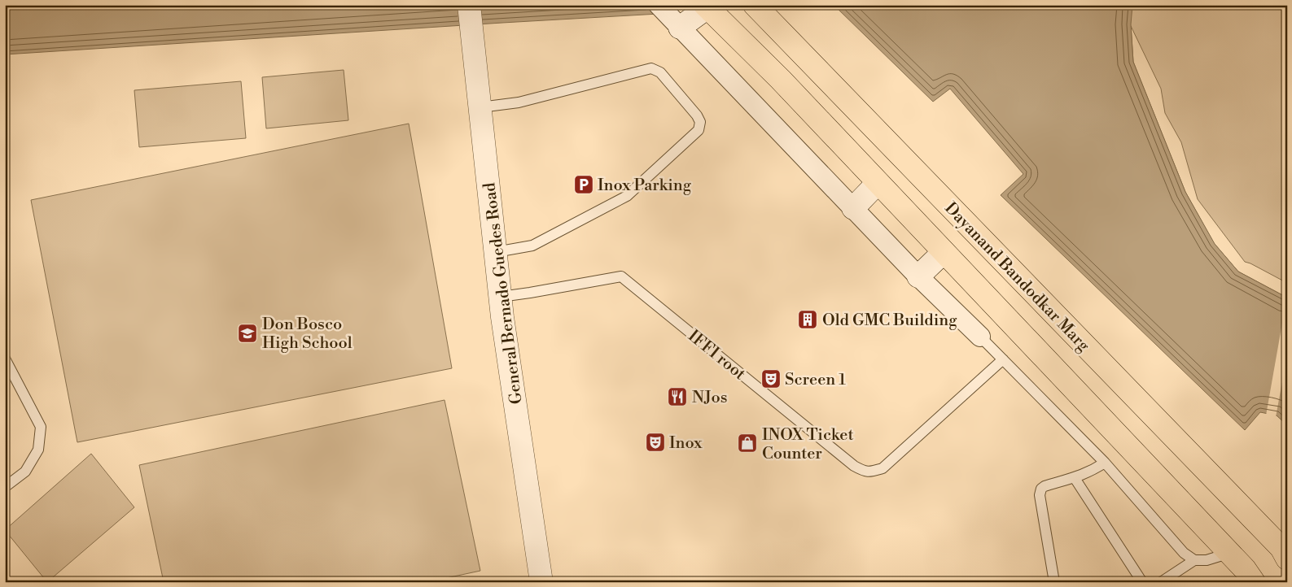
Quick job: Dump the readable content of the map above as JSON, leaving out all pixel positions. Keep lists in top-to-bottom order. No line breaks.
{"streets":{"main road":["Dayanand Bandodkar Marg"],"street":["General Bernado Guedes Road"],"lane":["IFFI root"]},"crossings":[["General Bernado Guedes Road","IFFI root"]],"places":{"parking":["Inox Parking"],"building":["Old GMC Building"],"school or university":["Don Bosco High School"],"theatre":["Screen 1","Inox"],"restaurant":["NJos"],"shop":["INOX Ticket Counter"]}}
